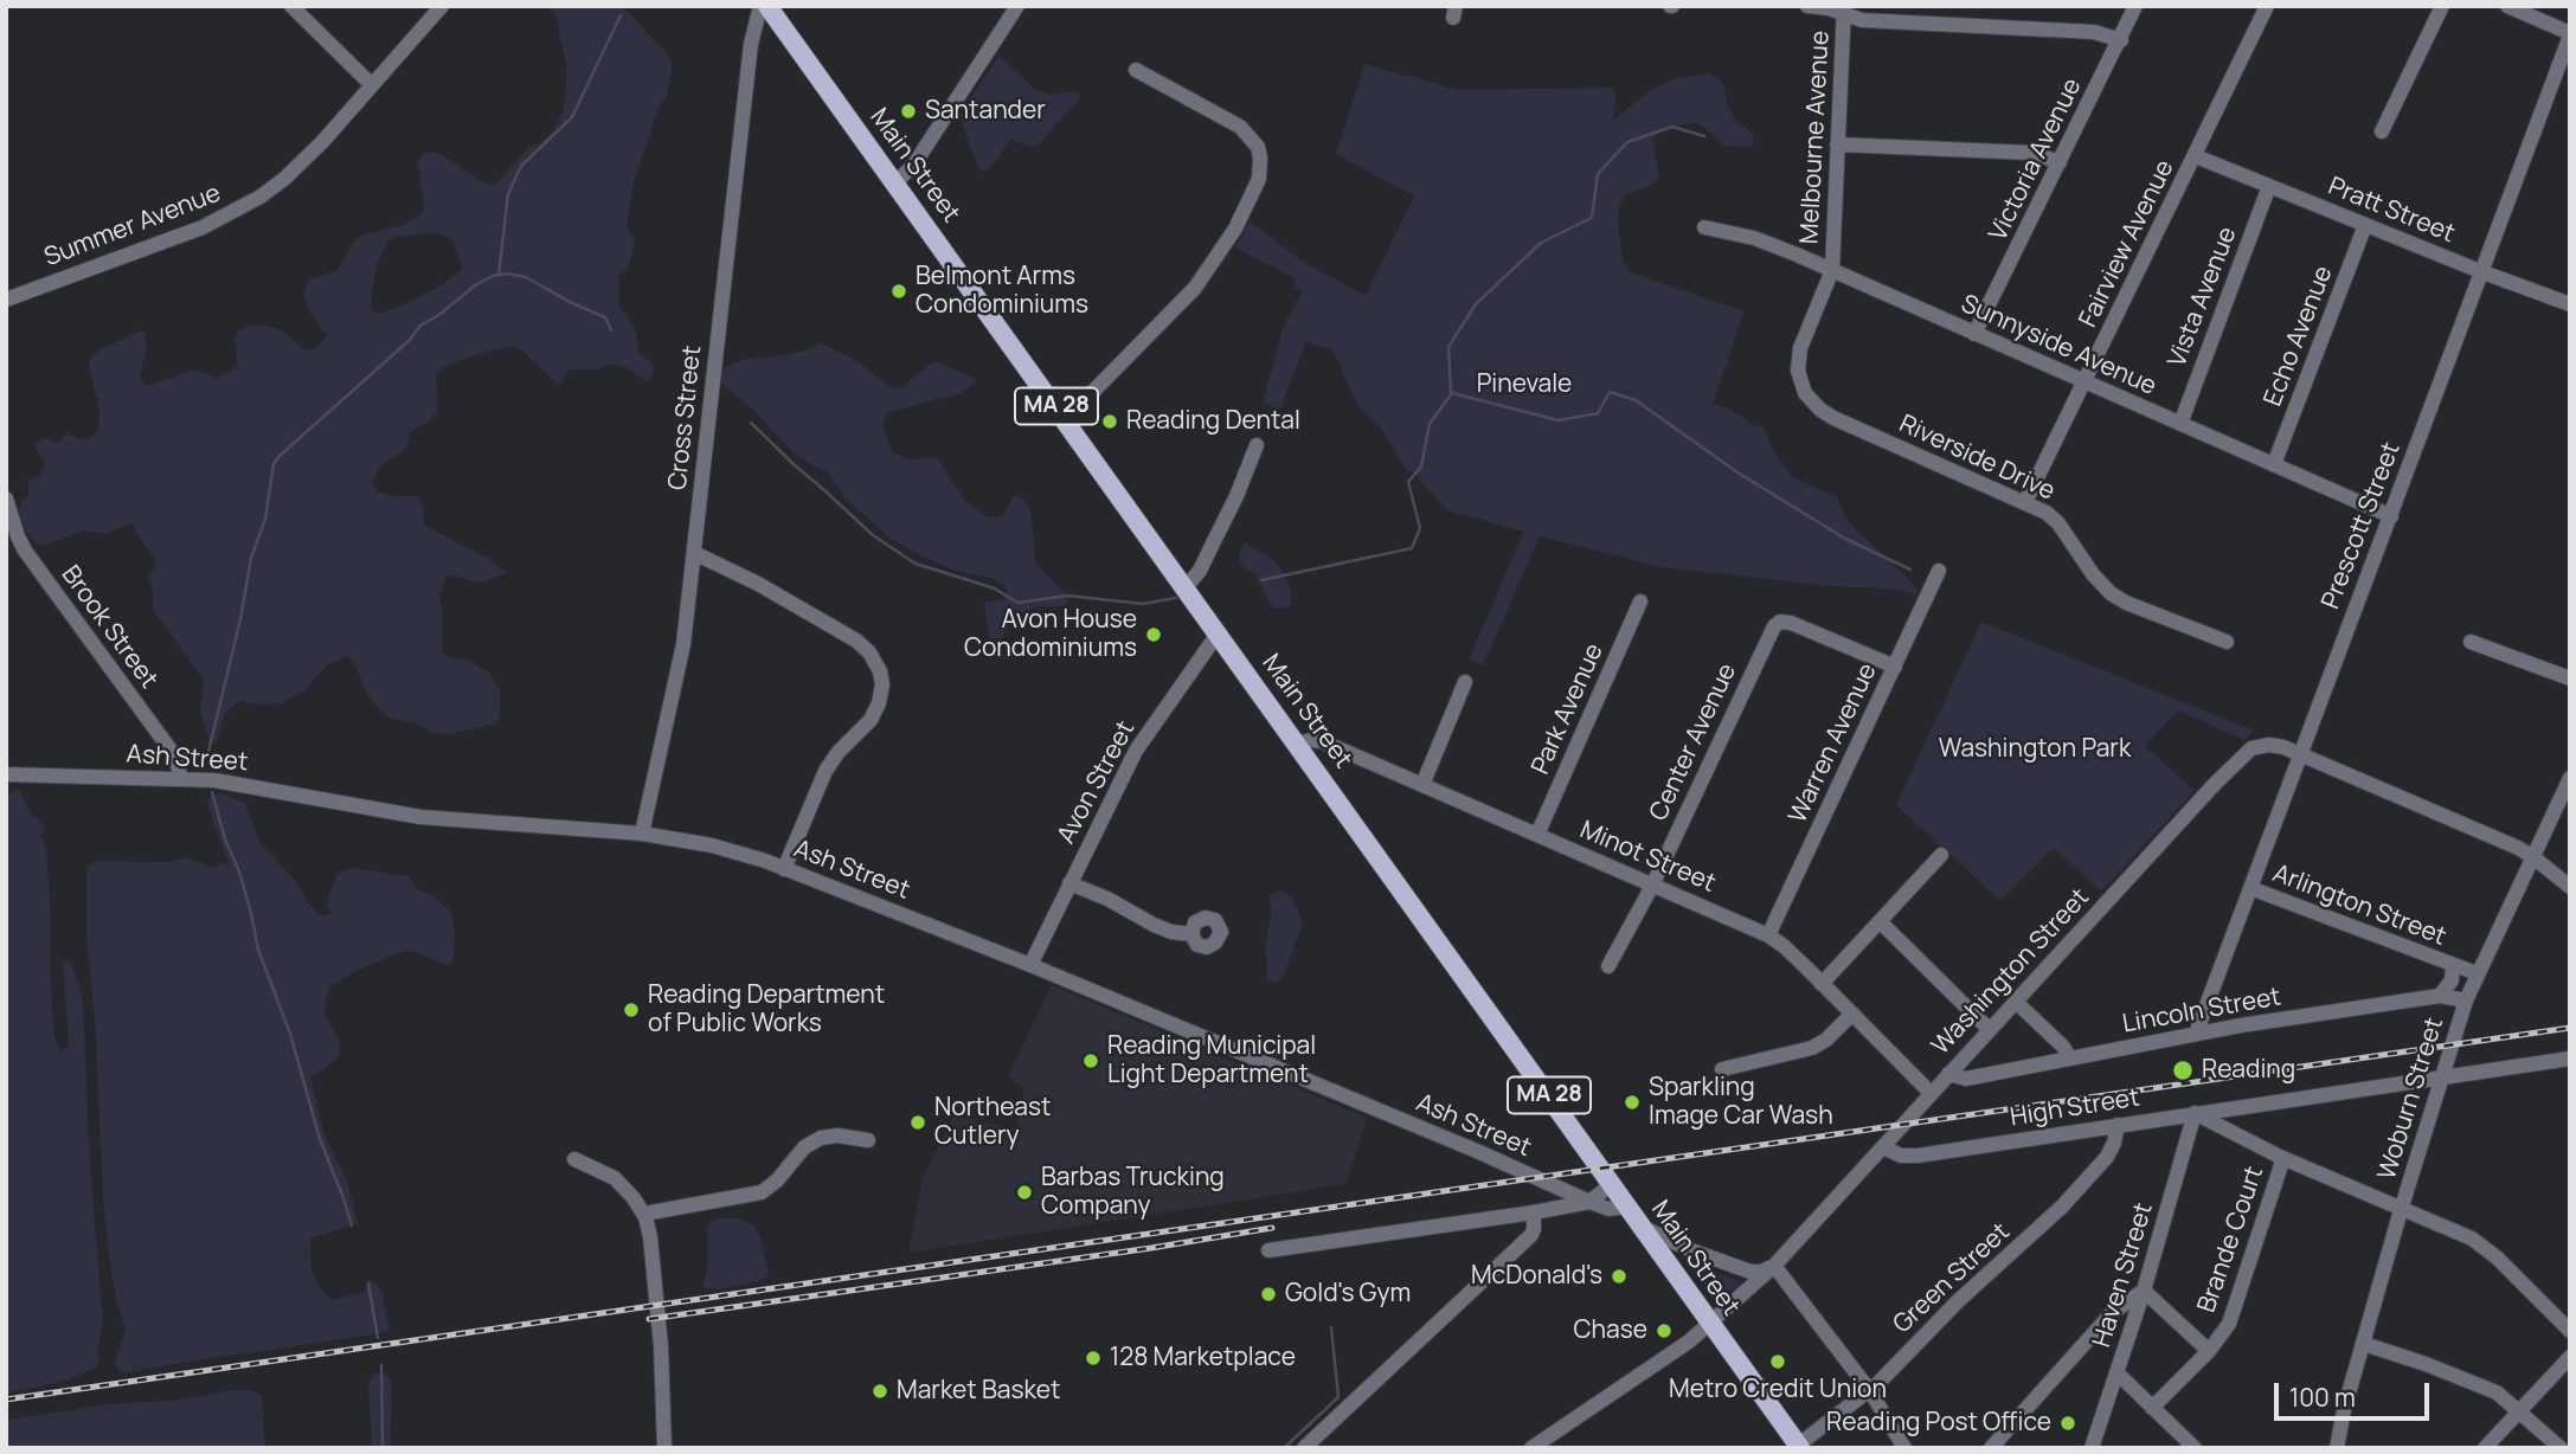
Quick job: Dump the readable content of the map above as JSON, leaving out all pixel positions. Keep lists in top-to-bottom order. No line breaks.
{"streets":{"main road":["Main Street","MA 28"],"street":["Melbourne Avenue","Victoria Avenue","Pratt Street","Summer Avenue","Fairview Avenue","Vista Avenue","Echo Avenue","Sunnyside Avenue","Cross Street","Riverside Drive","Prescott Street","Brook Street","Park Avenue","Center Avenue","Warren Avenue","Ash Street","Avon Street","Minot Street","Arlington Street","Washington Street","Lincoln Street","Woburn Street","High Street","Brande Court","Haven Street","Green Street"]},"crossings":[["Melbourne Avenue","Sunnyside Avenue"],["Melbourne Avenue","Riverside Drive"],["Victoria Avenue","Sunnyside Avenue"],["Main Street","Ash Street"],["Main Street","Avon Street"],["Main Street","Minot Street"],["Main Street","Washington Street"],["Main Street","Green Street"],["Pratt Street","Fairview Avenue"],["Pratt Street","Vista Avenue"],["Pratt Street","Echo Avenue"],["Pratt Street","Prescott Street"],["Fairview Avenue","Sunnyside Avenue"],["Fairview Avenue","Riverside Drive"],["Vista Avenue","Sunnyside Avenue"],["Echo Avenue","Sunnyside Avenue"],["Sunnyside Avenue","Riverside Drive"],["Sunnyside Avenue","Prescott Street"],["Cross Street","Ash Street"],["Prescott Street","Arlington Street"],["Prescott Street","Washington Street"],["Prescott Street","Lincoln Street"],["Brook Street","Ash Street"],["Park Avenue","Minot Street"],["Center Avenue","Warren Avenue"],["Center Avenue","Minot Street"],["Warren Avenue","Minot Street"],["Ash Street","Avon Street"],["Minot Street","Washington Street"],["Arlington Street","Lincoln Street"],["Arlington Street","Woburn Street"],["Washington Street","Lincoln Street"],["Washington Street","Woburn Street"],["Washington Street","High Street"],["Lincoln Street","Woburn Street"],["Woburn Street","High Street"],["High Street","Haven Street"],["High Street","Green Street"]],"parks":["Pinevale","Washington Park"],"places":["Santander","Belmont Arms Condominiums","Reading Dental","Avon House Condominiums","Reading Department of Public Works","Reading Municipal Light Department","Reading","Sparkling Image Car Wash","Northeast Cutlery","Barbas Trucking Company","McDonald's","Gold's Gym","Chase","128 Marketplace","Metro Credit Union","Market Basket","Reading Post Office"],"scale_bar":"100 m"}
